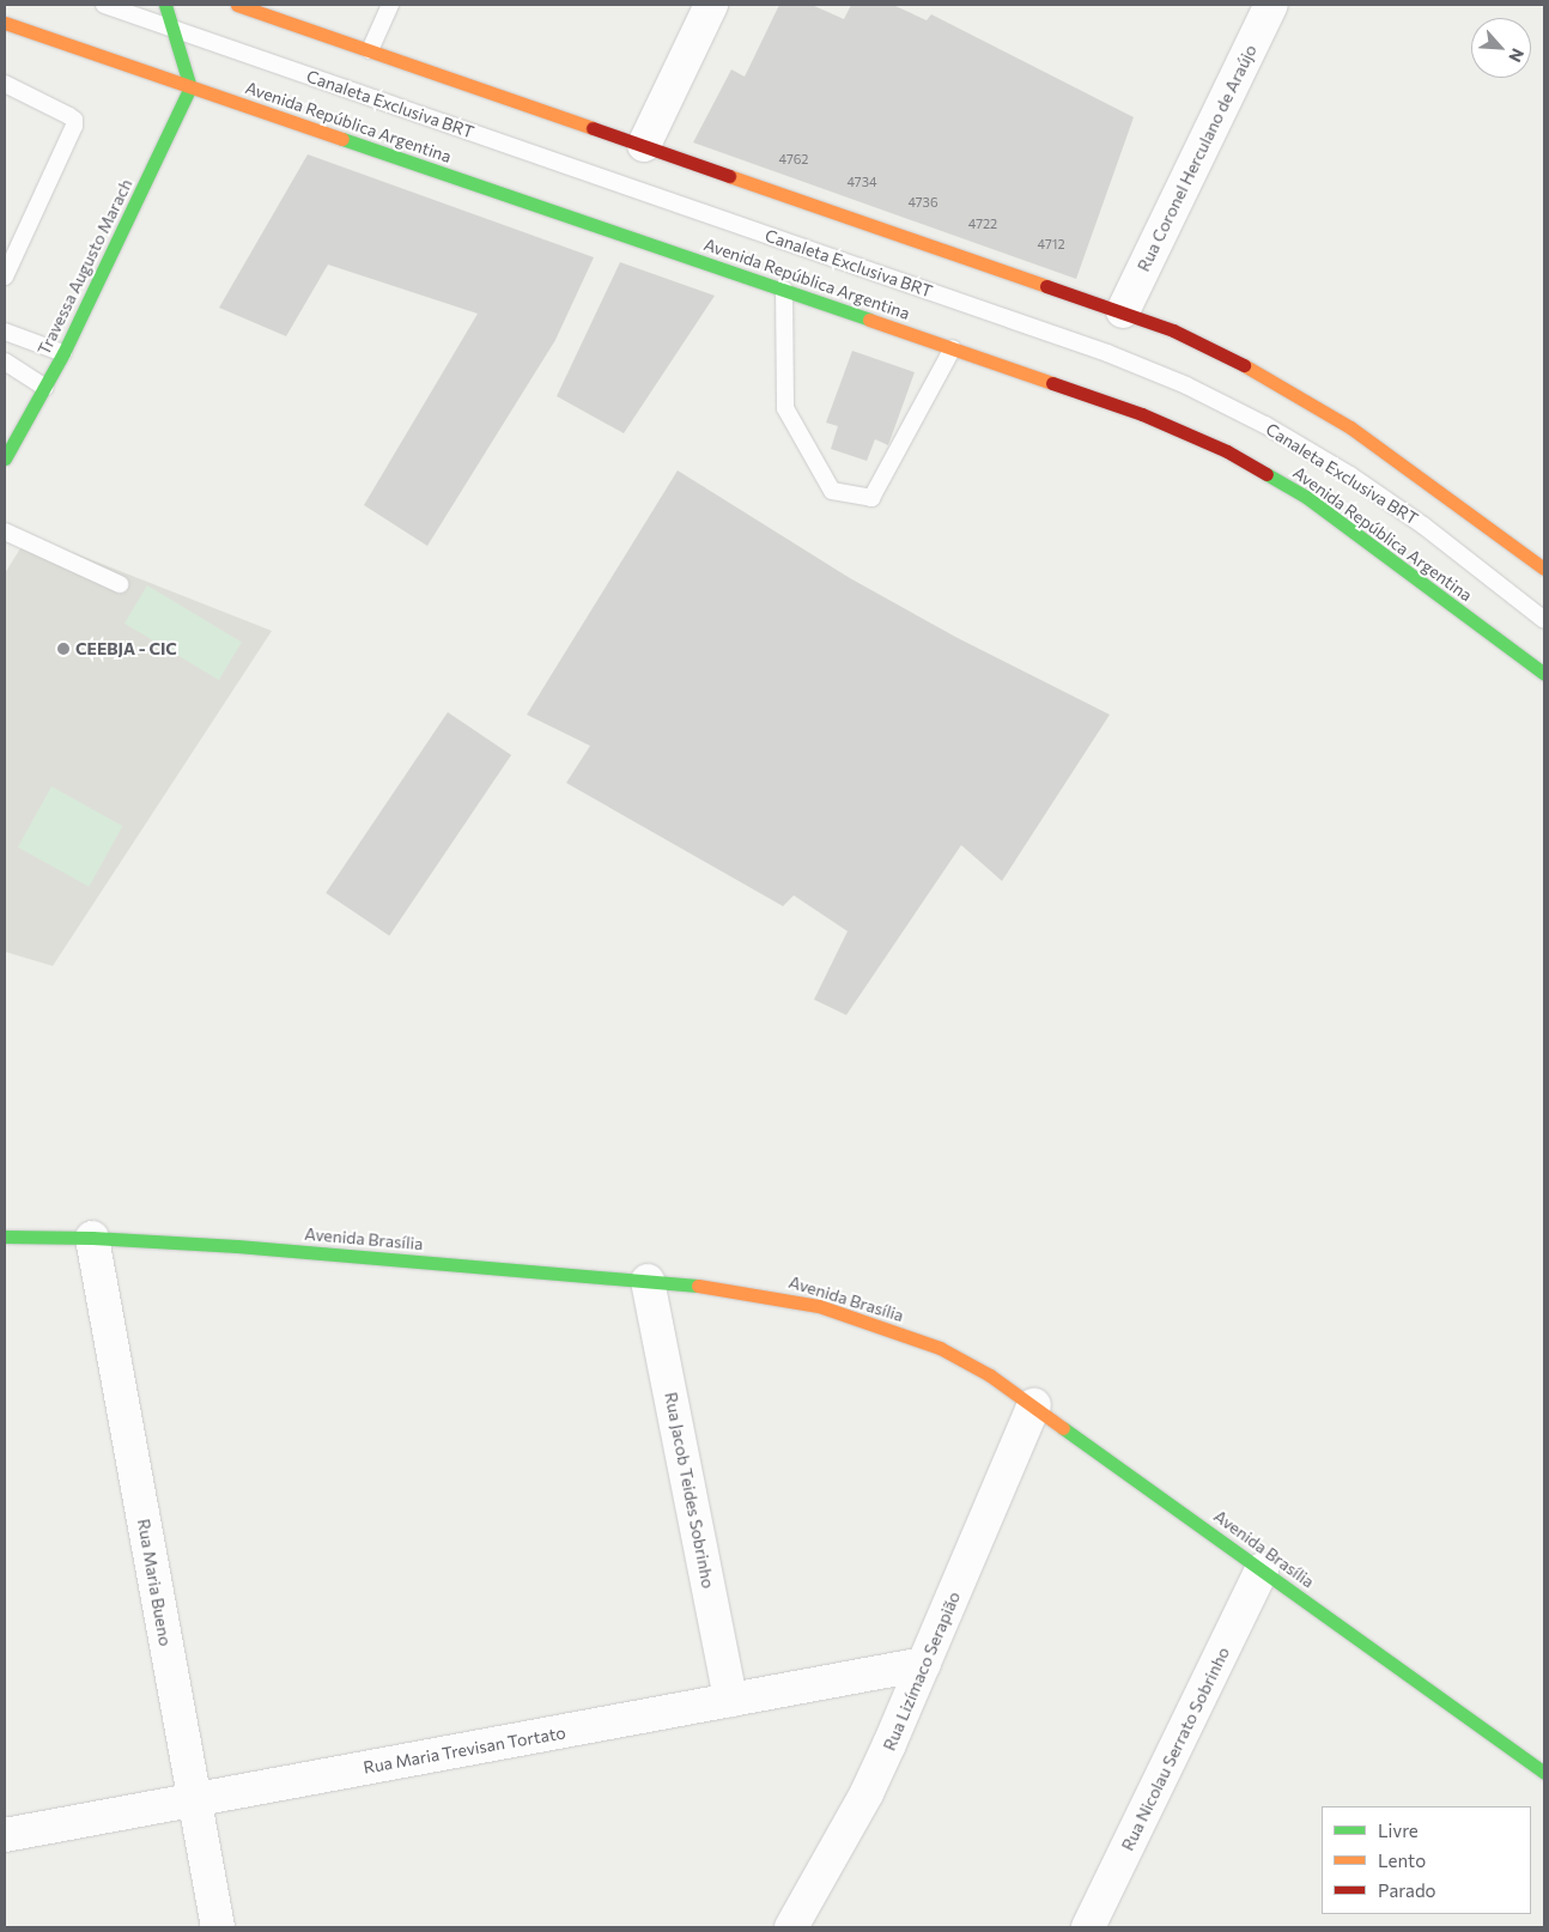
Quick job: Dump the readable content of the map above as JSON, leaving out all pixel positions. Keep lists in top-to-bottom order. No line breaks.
{"streets":{"street":["Avenida República Argentina","Rua Coronel Herculano de Araújo","Travessa Augusto Marach","Avenida Brasília","Rua Jacob Teides Sobrinho","Rua Maria Bueno","Rua Lizímaco Serapião","Rua Nicolau Serrato Sobrinho","Rua Maria Trevisan Tortato"],"lane":["Canaleta Exclusiva BRT"]},"crossings":[["Avenida República Argentina","Travessa Augusto Marach"],["Avenida Brasília","Rua Jacob Teides Sobrinho"],["Avenida Brasília","Rua Maria Bueno"],["Avenida Brasília","Rua Lizímaco Serapião"],["Avenida Brasília","Rua Nicolau Serrato Sobrinho"],["Rua Jacob Teides Sobrinho","Rua Maria Trevisan Tortato"],["Rua Maria Bueno","Rua Maria Trevisan Tortato"],["Rua Lizímaco Serapião","Rua Maria Trevisan Tortato"]],"places":["CEEBJA - CIC"],"house_numbers":["4762","4734","4736","4722","4712"],"legend":["Livre","Lento","Parado"],"north":"bottom right"}
